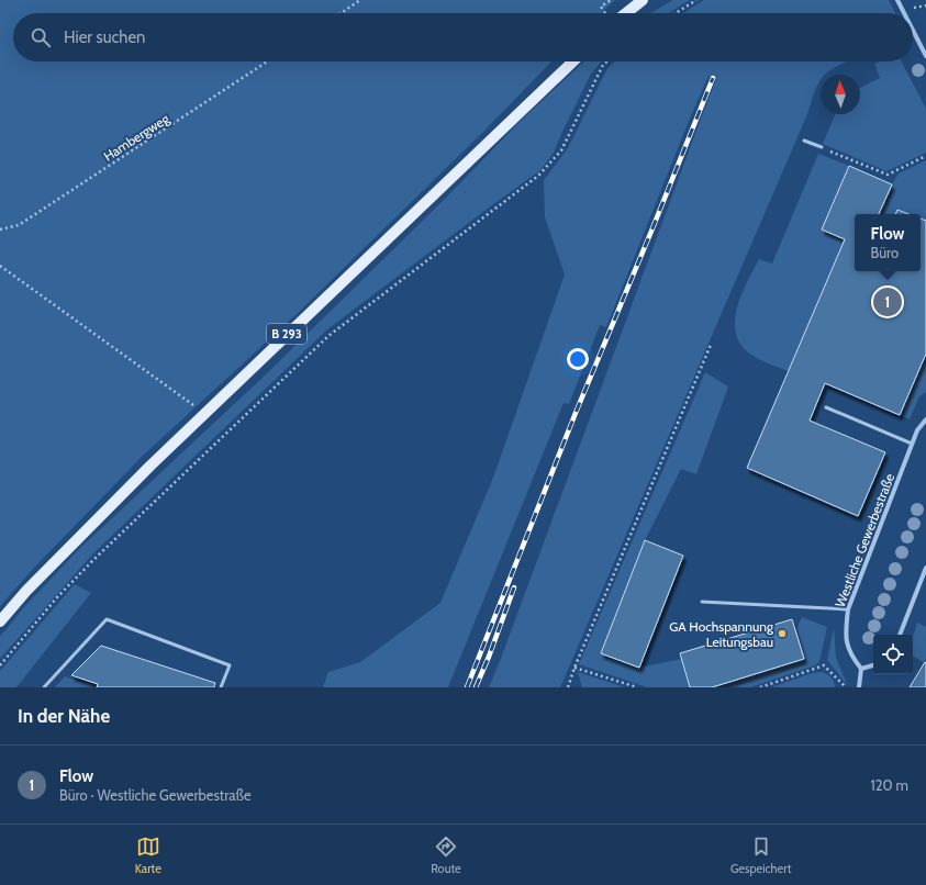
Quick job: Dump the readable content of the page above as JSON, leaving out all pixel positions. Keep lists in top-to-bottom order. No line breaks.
{"streets":{"main road":["B 293"],"street":["Westliche Gewerbestraße"],"path":["Hambergweg"]},"places":["GA Hochspannung Leitungsbau"],"north":"top","page":{"search":"Hier suchen","popup":["Flow","Büro"],"pins":"1","heading":"In der Nähe","list":[{"mark":"1","name":"Flow","note":"Büro · Westliche Gewerbestraße","value":"120 m"}],"nav":["Karte","Route","Gespeichert"]}}
